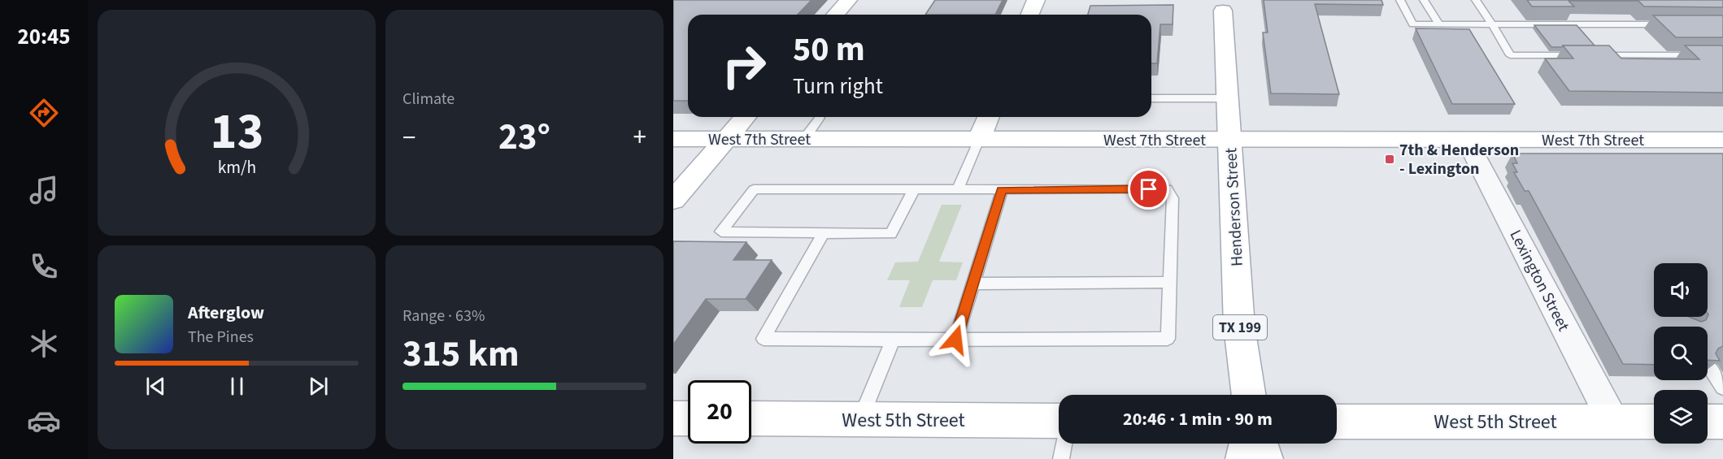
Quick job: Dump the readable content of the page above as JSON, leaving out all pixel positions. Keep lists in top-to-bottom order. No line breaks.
{"streets":{"main road":["West 7th Street","Henderson Street","TX 199","West 5th Street"],"street":["Lexington Street"]},"crossings":[["West 7th Street","Henderson Street"],["West 7th Street","Lexington Street"],["Lexington Street","West 5th Street"]],"places":{"transit":["7th & Henderson - Lexington"]},"page":{"tabs":"20:45","tile":["Climate",["Range · 63%","315 km"]],"turn":["50 m","Turn right"],"heat":["−","23°","+"],"song":["Afterglow","The Pines"],"limit":"20","trip":"20:46 · 1 min · 90 m","gauge":["13","km/h"]}}
